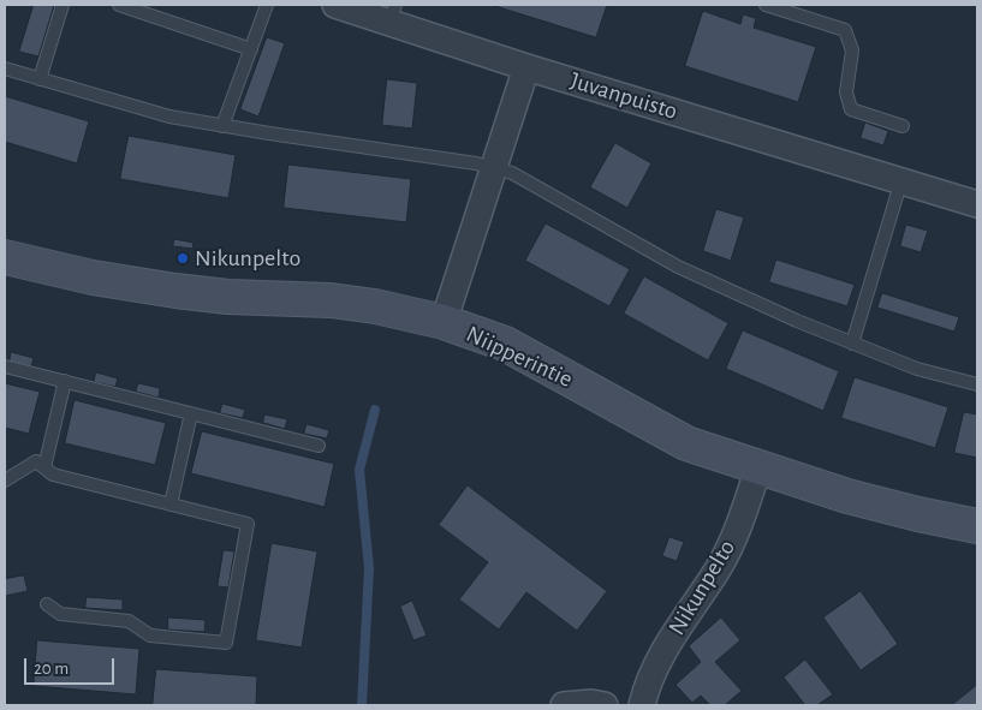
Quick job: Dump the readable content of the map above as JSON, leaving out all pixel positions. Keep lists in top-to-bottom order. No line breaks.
{"streets":{"street":["Juvanpuisto","Niipperintie","Nikunpelto"]},"crossings":[["Niipperintie","Nikunpelto"]],"places":["Nikunpelto"],"scale_bar":"20 m"}
